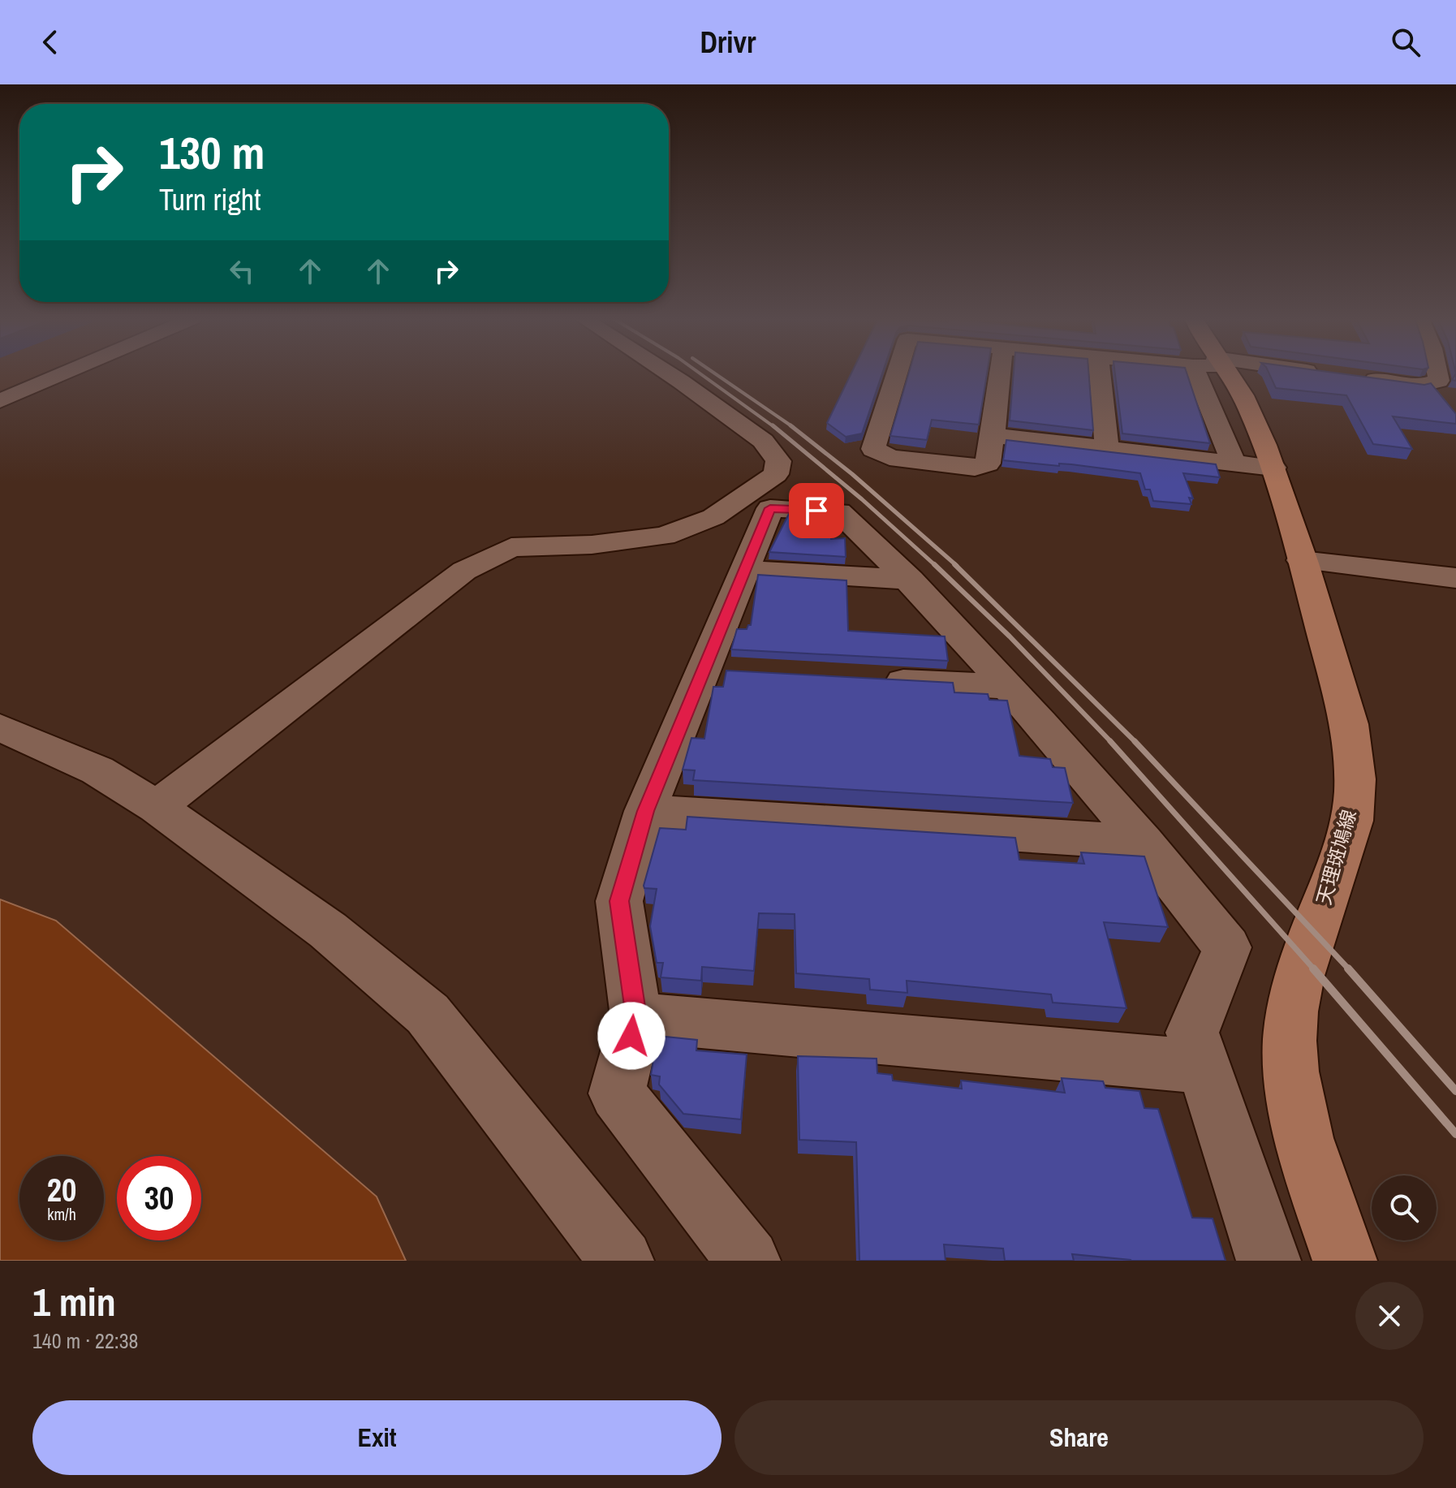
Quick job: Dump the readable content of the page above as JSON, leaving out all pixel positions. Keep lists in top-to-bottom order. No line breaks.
{"streets":{"main road":["天理斑鳩線"]},"page":{"header":"Drivr","turn":["130 m","Turn right"],"speed":"20 km/h","limit":"30","heading":["1 min","140 m · 22:38"],"buttons":["Exit","Share"]}}
